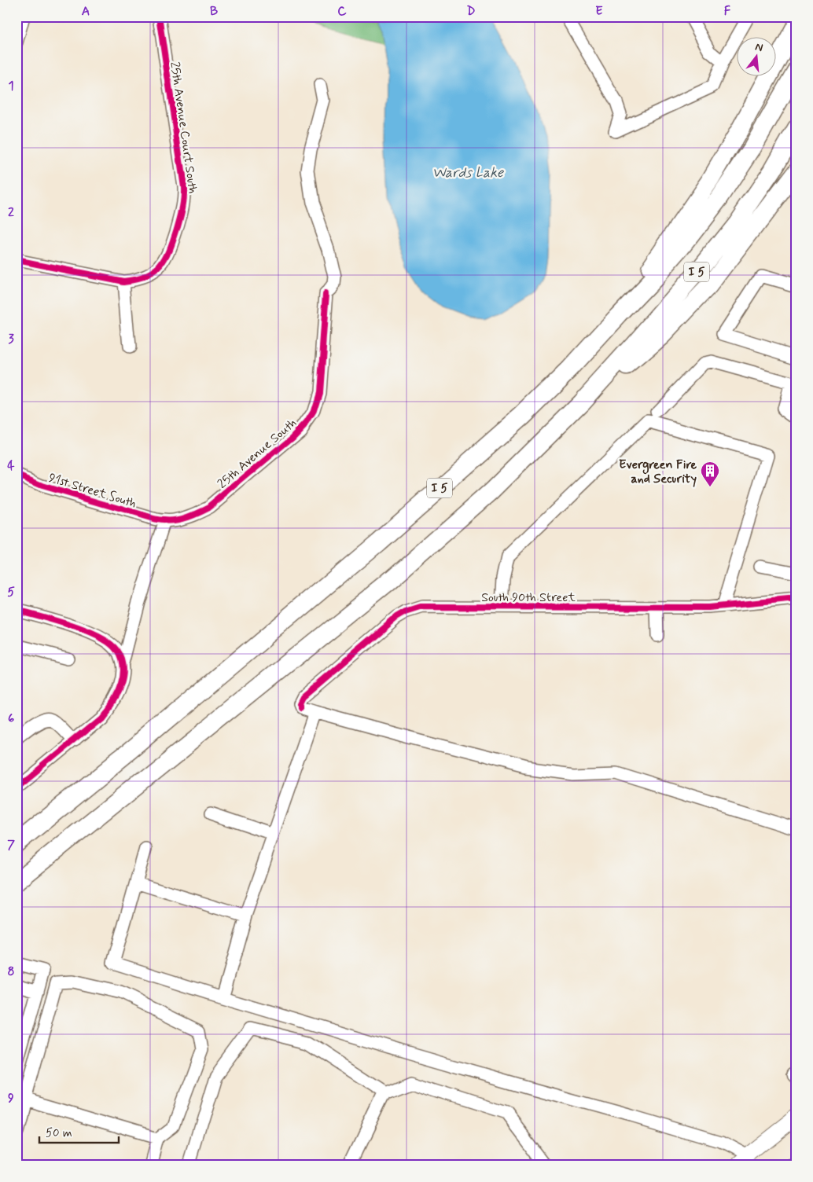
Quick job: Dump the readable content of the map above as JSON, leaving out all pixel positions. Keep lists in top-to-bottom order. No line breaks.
{"streets":{"highway":["I 5"],"street":["25th Avenue Court South","25th Avenue South","91st Street South","South 90th Street"]},"crossings":[["25th Avenue South","91st Street South"]],"water":["Wards Lake"],"places":{"building":["Evergreen Fire and Security"]},"scale_bar":"50 m","north":"top","grid":{"columns":["A","B","C","D","E","F"],"rows":["1","2","3","4","5","6","7","8","9"]}}
